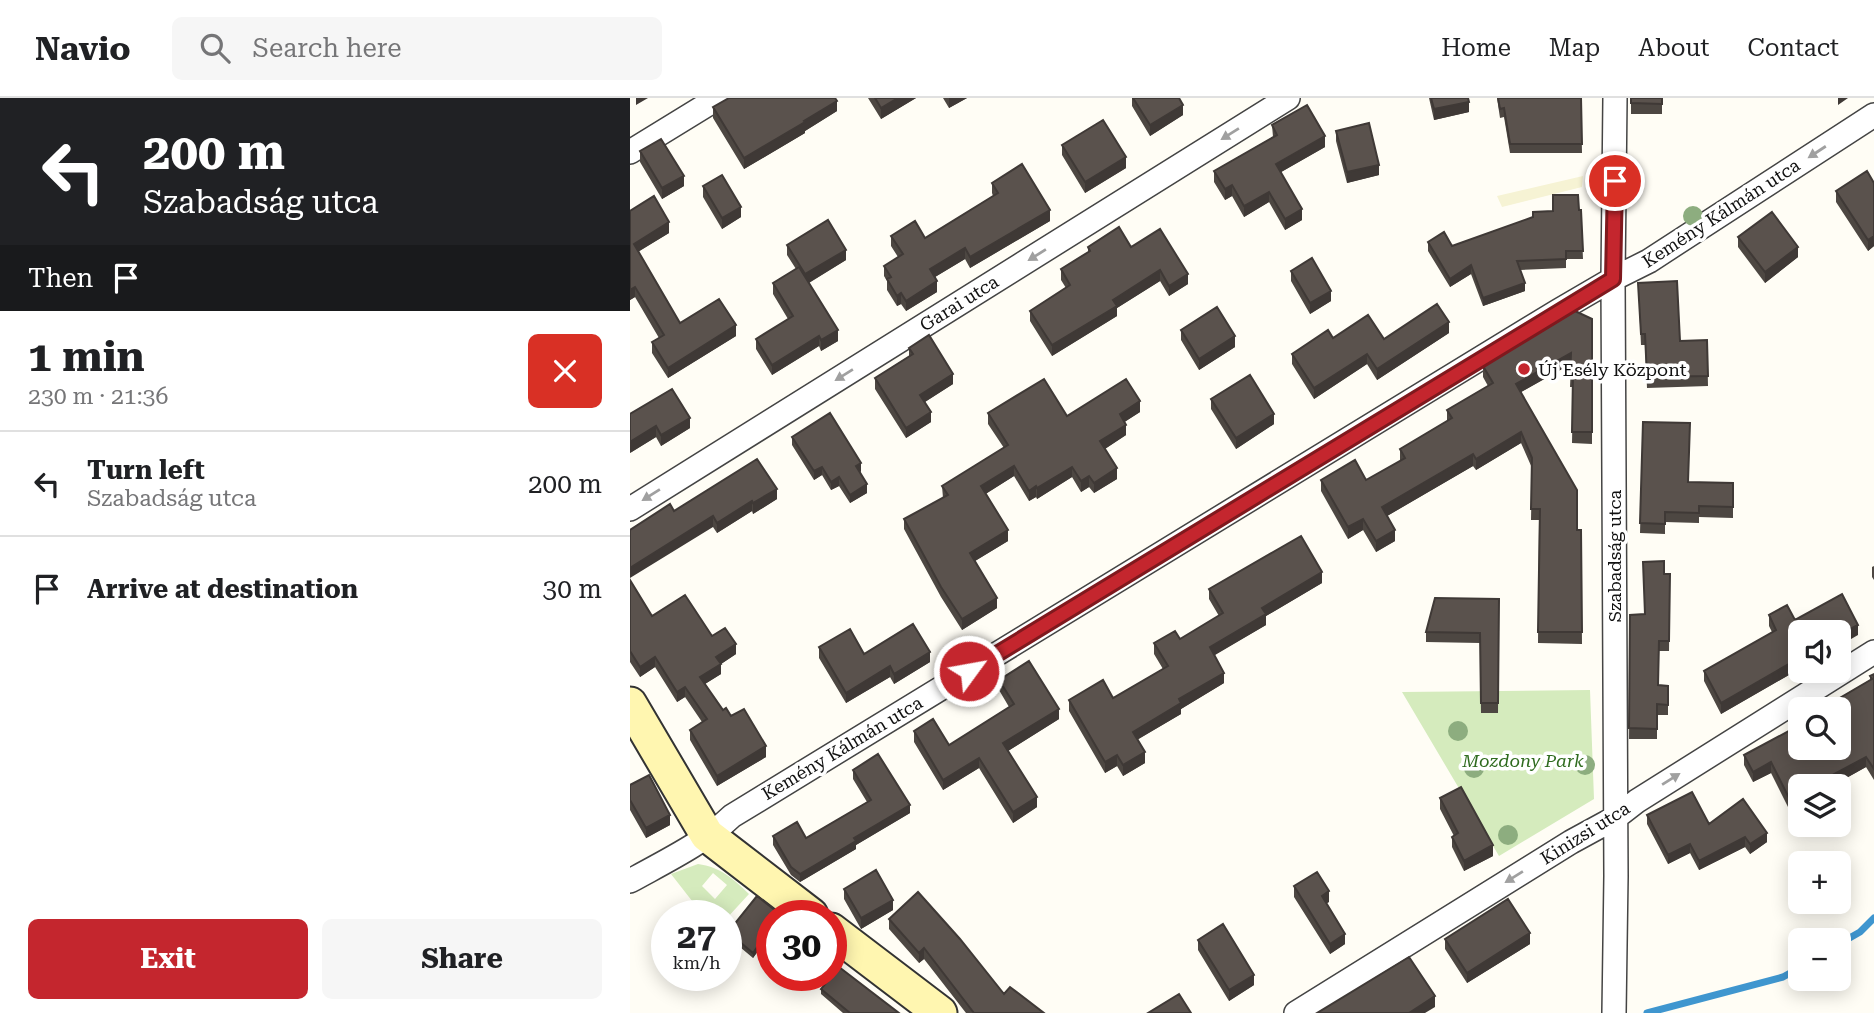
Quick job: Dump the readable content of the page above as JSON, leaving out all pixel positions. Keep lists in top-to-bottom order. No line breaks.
{"streets":{"street":["Kemény Kálmán utca","Garai utca","Szabadság utca","Kinizsi utca"]},"crossings":[["Kemény Kálmán utca","Szabadság utca"],["Szabadság utca","Kinizsi utca"]],"one_way":["Garai utca"],"parks":["Mozdony Park"],"places":["Új Esély Központ"],"page":{"header":"Navio","search":"Search here","nav":["Home","Map","About","Contact"],"turn":["200 m","Szabadság utca"],"then":"Then","heading":["1 min","230 m · 21:36"],"list":[{"name":"Turn left","note":"Szabadság utca","value":"200 m"},{"name":"Arrive at destination","value":"30 m"}],"map_buttons":["+","−"],"speed":"27 km/h","limit":"30","buttons":["Exit","Share"]}}
